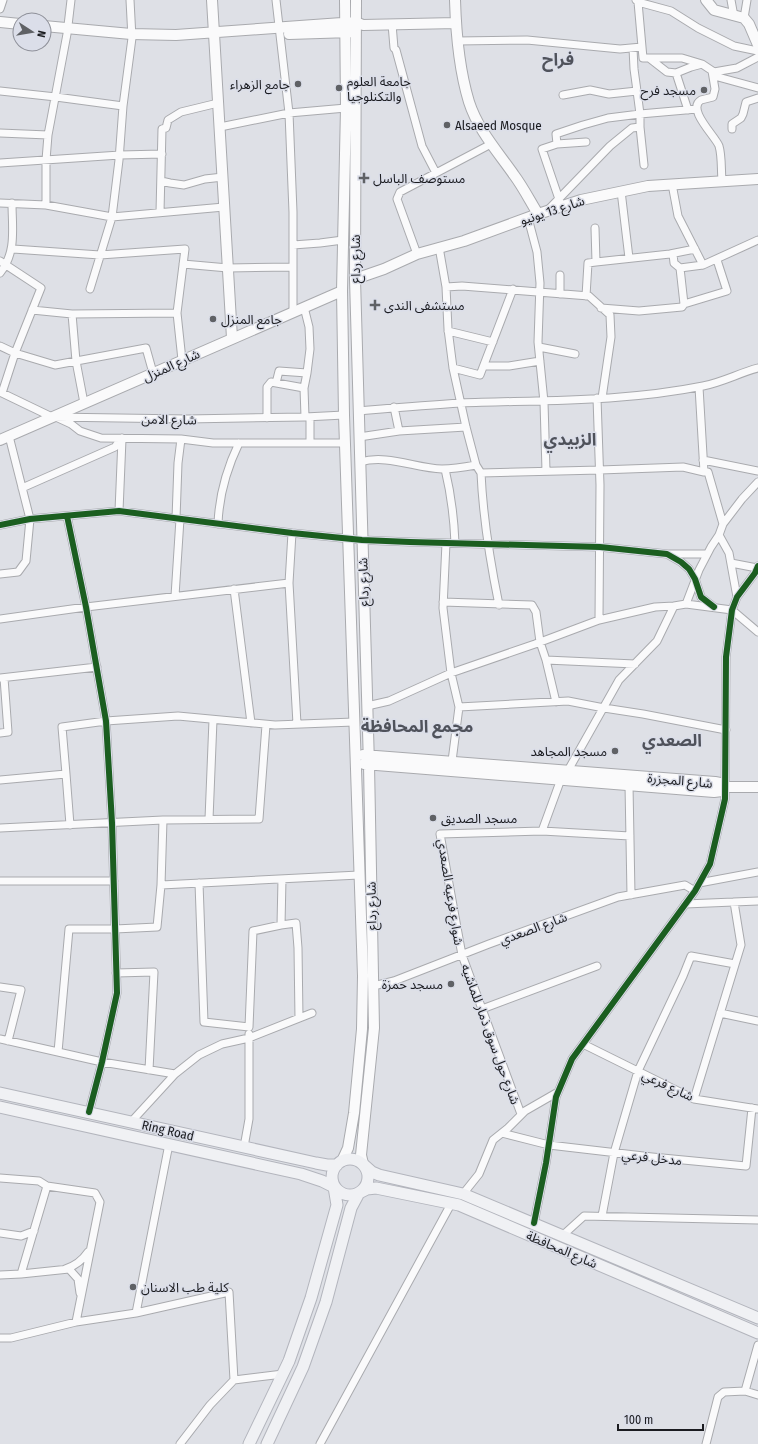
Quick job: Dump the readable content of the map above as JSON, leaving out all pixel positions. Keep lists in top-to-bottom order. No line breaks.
{"streets":{"main road":["Ring Road","شارع المحافظة"],"street":["شارع 13 يونيو","شارع رداع","شارع المنزل","شارع الامن","شارع المجزرة","شوارع فرعيه الصعدي","شارع الصعدي","شارع حول سوق ذمار للماشيه","شارع فرعي","مدخل فرعي"]},"crossings":[["شارع 13 يونيو","شارع رداع"],["شارع رداع","شارع المنزل"],["شارع رداع","شارع الامن"],["شارع رداع","شارع المجزرة"],["شارع رداع","شارع الصعدي"],["شارع رداع","Ring Road"],["شارع رداع","شارع المحافظة"],["شارع المنزل","شارع الامن"],["شوارع فرعيه الصعدي","شارع الصعدي"],["شوارع فرعيه الصعدي","شارع حول سوق ذمار للماشيه"],["شارع الصعدي","شارع حول سوق ذمار للماشيه"],["شارع فرعي","مدخل فرعي"],["Ring Road","شارع المحافظة"]],"districts":["فراح","الزبيدي","مجمع المحافظة","الصعدي"],"places":{"other":["جامع الزهراء","جامعة العلوم والتكنلوجيا","مسجد فرح","Alsaeed Mosque","جامع المنزل","مسجد المجاهد","مسجد الصديق","مسجد حمزة","كلية طب الاسنان"],"health":["مستوصف الباسل","مستشفى الندى"]},"scale_bar":"100 m","north":"right"}
